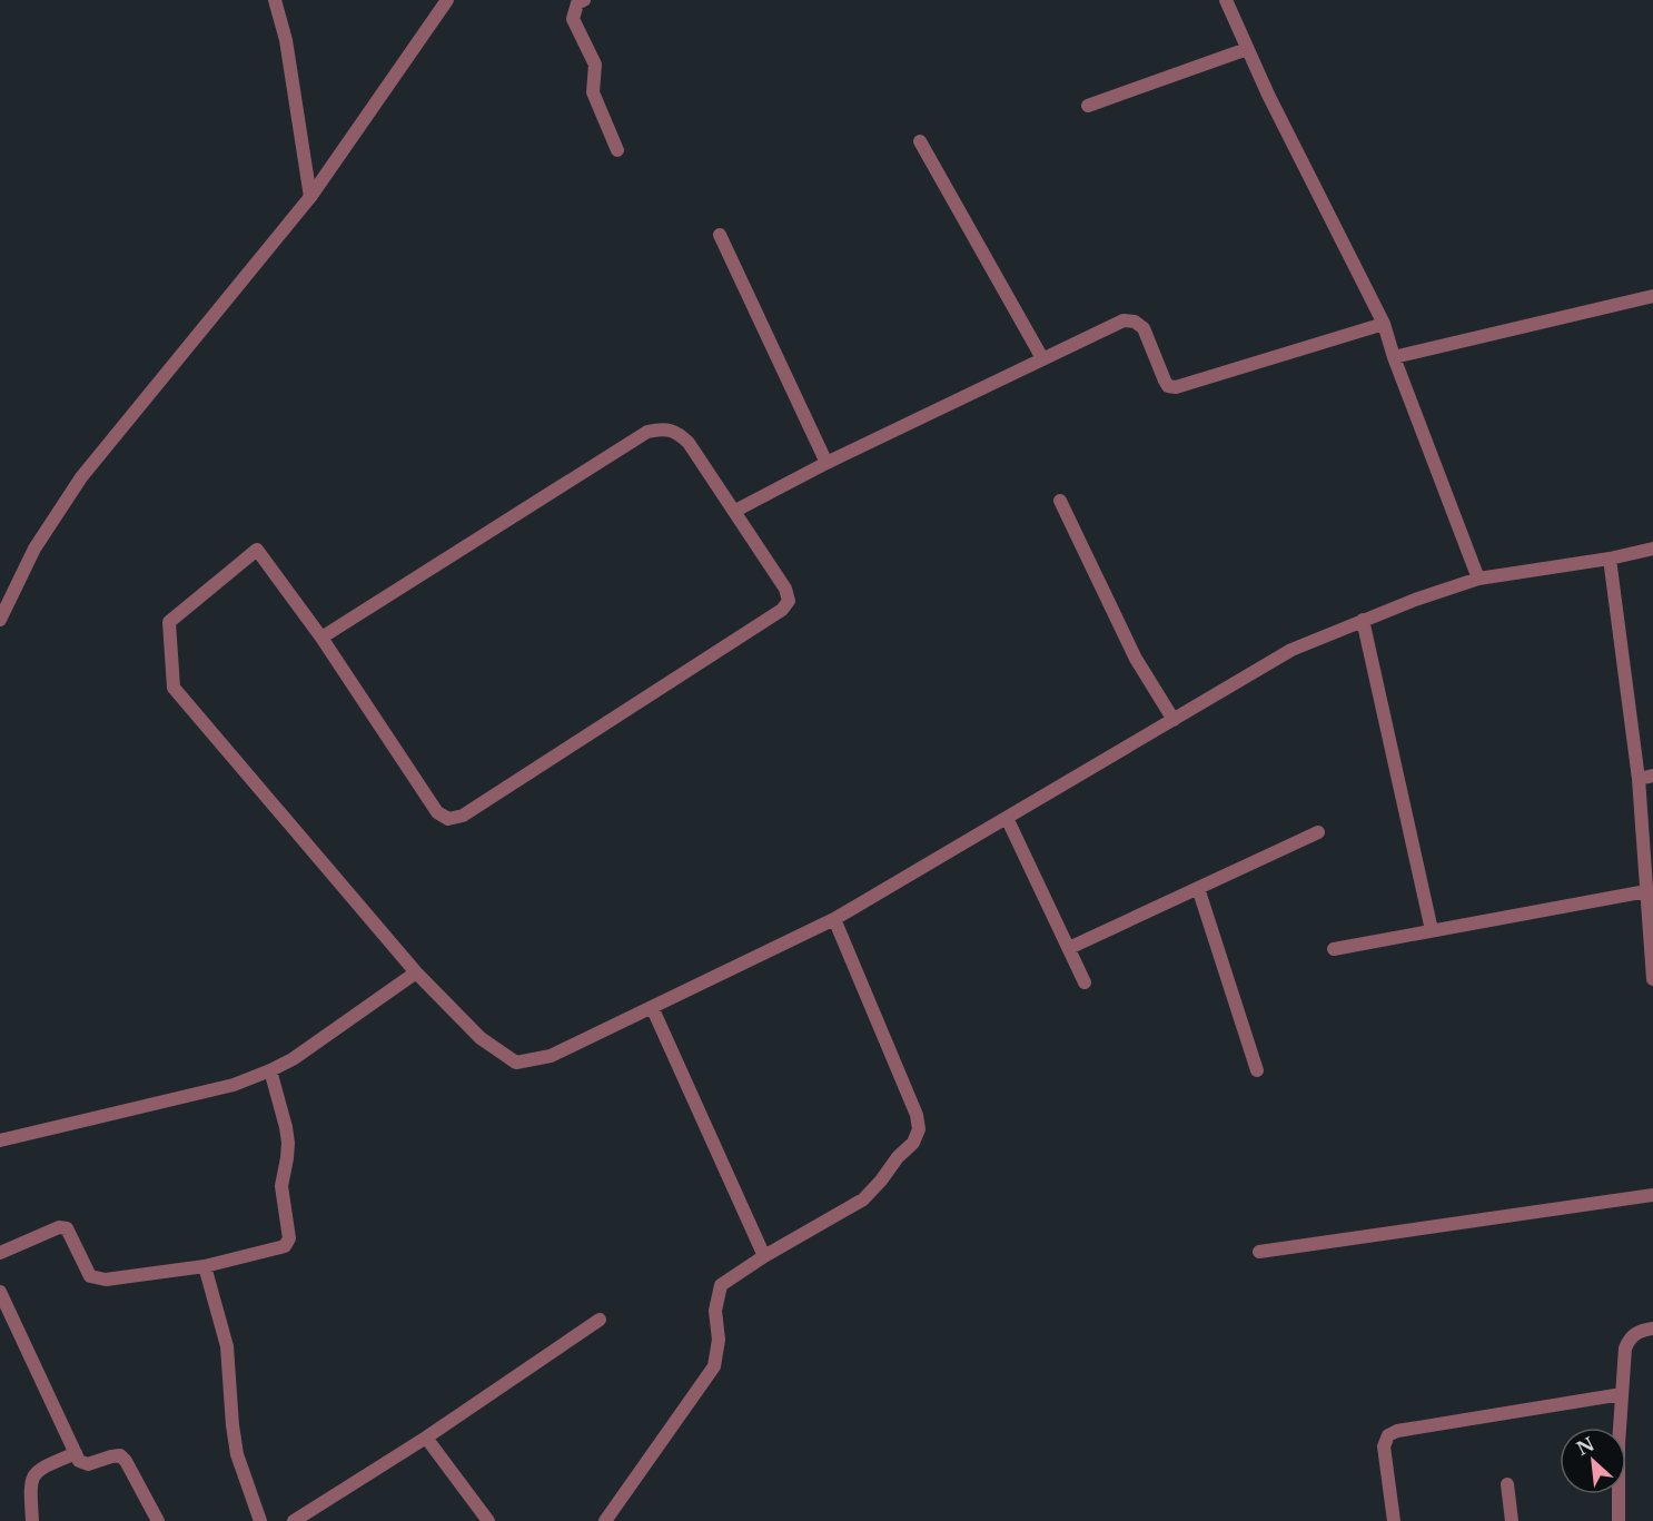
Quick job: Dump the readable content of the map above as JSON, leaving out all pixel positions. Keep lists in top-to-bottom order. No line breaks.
{"north":"top left"}
